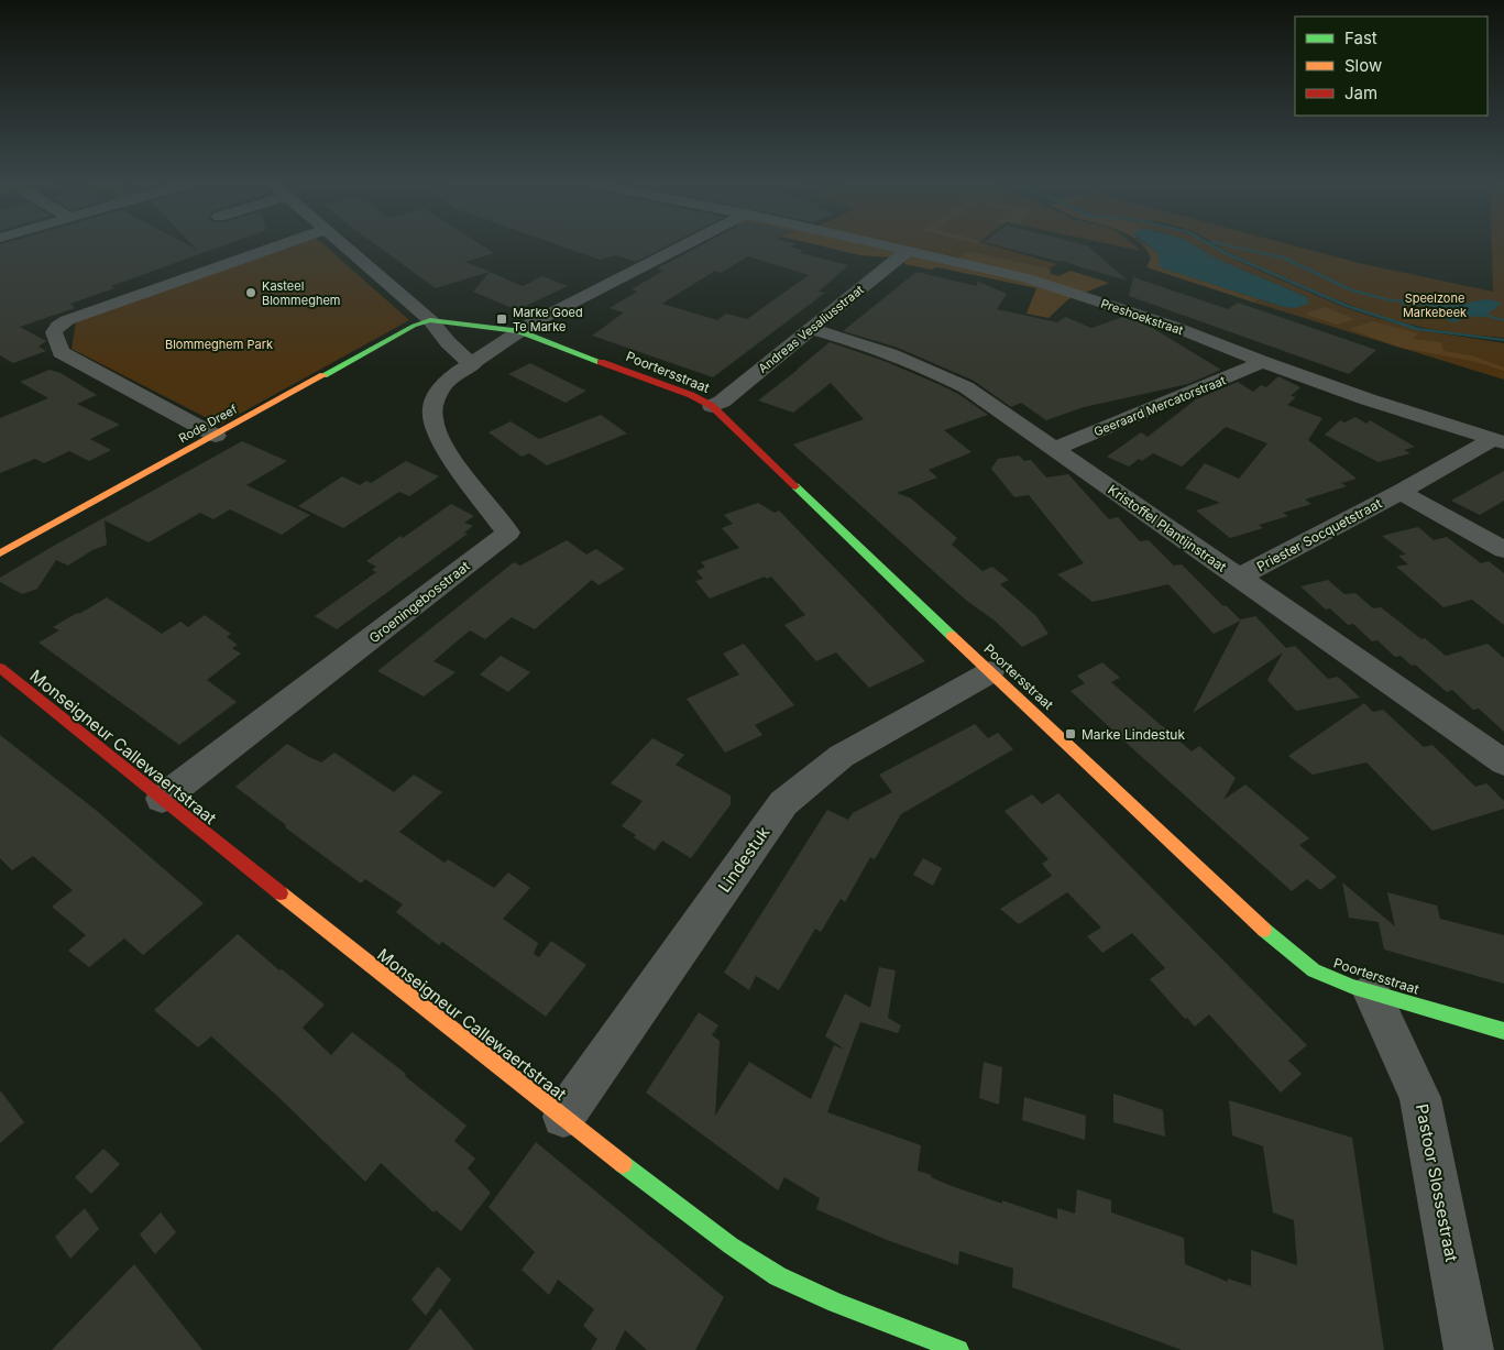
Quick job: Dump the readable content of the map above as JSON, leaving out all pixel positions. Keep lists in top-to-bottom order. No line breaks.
{"streets":{"street":["Preshoekstraat","Andreas Vesaliusstraat","Poortersstraat","Geeraard Mercatorstraat","Rode Dreef","Kristoffel Plantijnstraat","Priester Socquetstraat","Groeningebosstraat","Monseigneur Callewaertstraat","Lindestuk","Pastoor Slossestraat"]},"crossings":[["Preshoekstraat","Andreas Vesaliusstraat"],["Preshoekstraat","Geeraard Mercatorstraat"],["Preshoekstraat","Priester Socquetstraat"],["Andreas Vesaliusstraat","Poortersstraat"],["Andreas Vesaliusstraat","Kristoffel Plantijnstraat"],["Poortersstraat","Rode Dreef"],["Poortersstraat","Groeningebosstraat"],["Poortersstraat","Lindestuk"],["Poortersstraat","Pastoor Slossestraat"],["Geeraard Mercatorstraat","Kristoffel Plantijnstraat"],["Kristoffel Plantijnstraat","Priester Socquetstraat"],["Groeningebosstraat","Monseigneur Callewaertstraat"],["Monseigneur Callewaertstraat","Lindestuk"]],"parks":["Speelzone Markebeek","Blommeghem Park"],"places":{"other":["Kasteel Blommeghem"],"transit":["Marke Goed Te Marke","Marke Lindestuk"]},"legend":["Fast","Slow","Jam"]}
